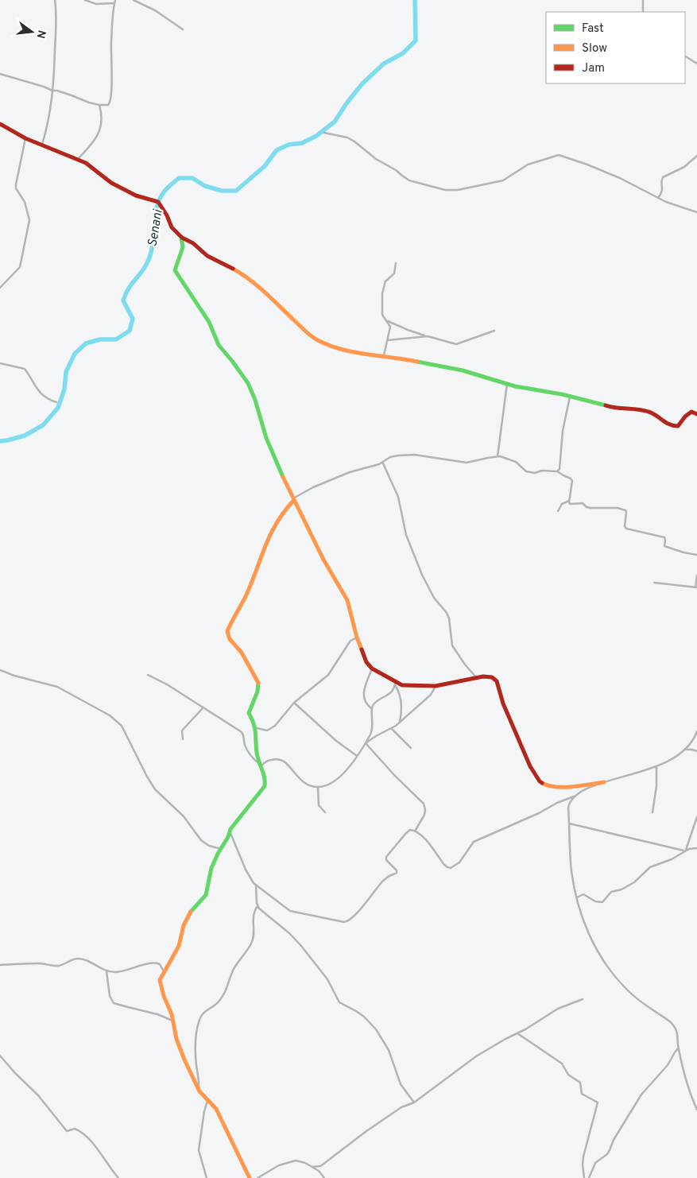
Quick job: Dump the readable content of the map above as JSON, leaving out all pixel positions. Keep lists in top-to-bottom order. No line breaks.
{"water":["Senani"],"legend":["Fast","Slow","Jam"],"north":"right"}
